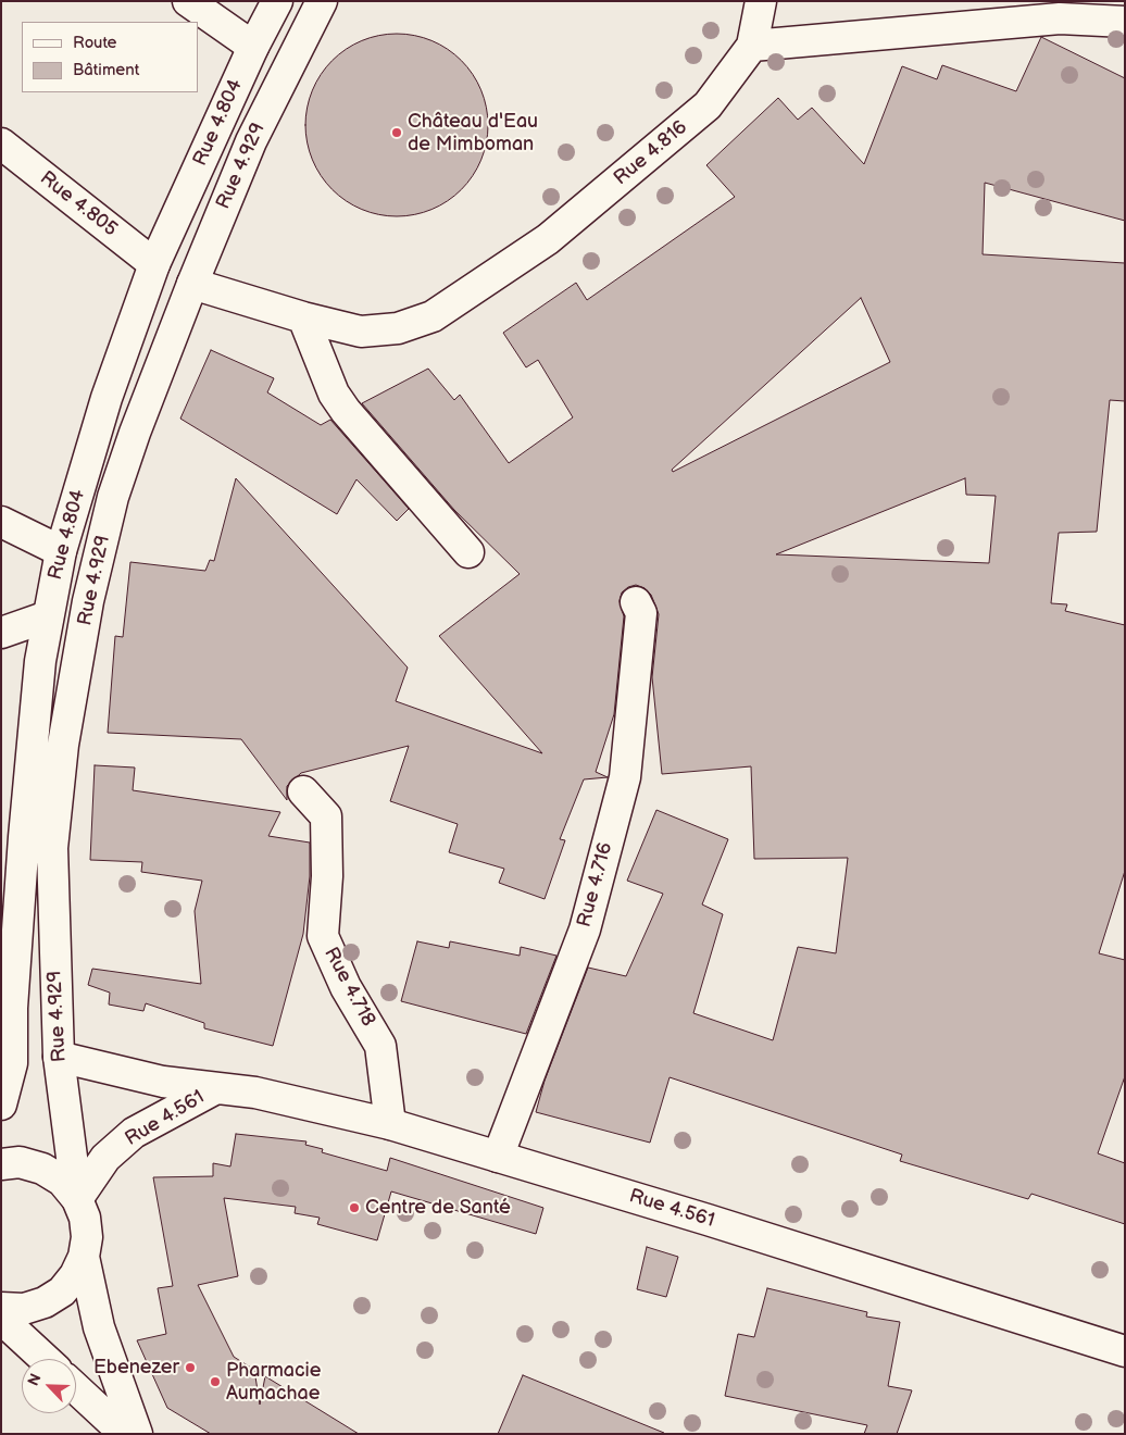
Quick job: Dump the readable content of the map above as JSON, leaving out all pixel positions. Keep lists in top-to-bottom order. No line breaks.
{"streets":{"main road":["Rue 4.804","Rue 4.816","Rue 4.929","Rue 4.805","Rue 4.716","Rue 4.718","Rue 4.561"]},"crossings":[["Rue 4.804","Rue 4.805"],["Rue 4.816","Rue 4.929"],["Rue 4.929","Rue 4.561"],["Rue 4.716","Rue 4.561"],["Rue 4.718","Rue 4.561"]],"places":["Château d'Eau de Mimboman","Centre de Santé","Ebenezer","Pharmacie Aumachae"],"legend":["Route","Bâtiment"],"north":"top left"}
